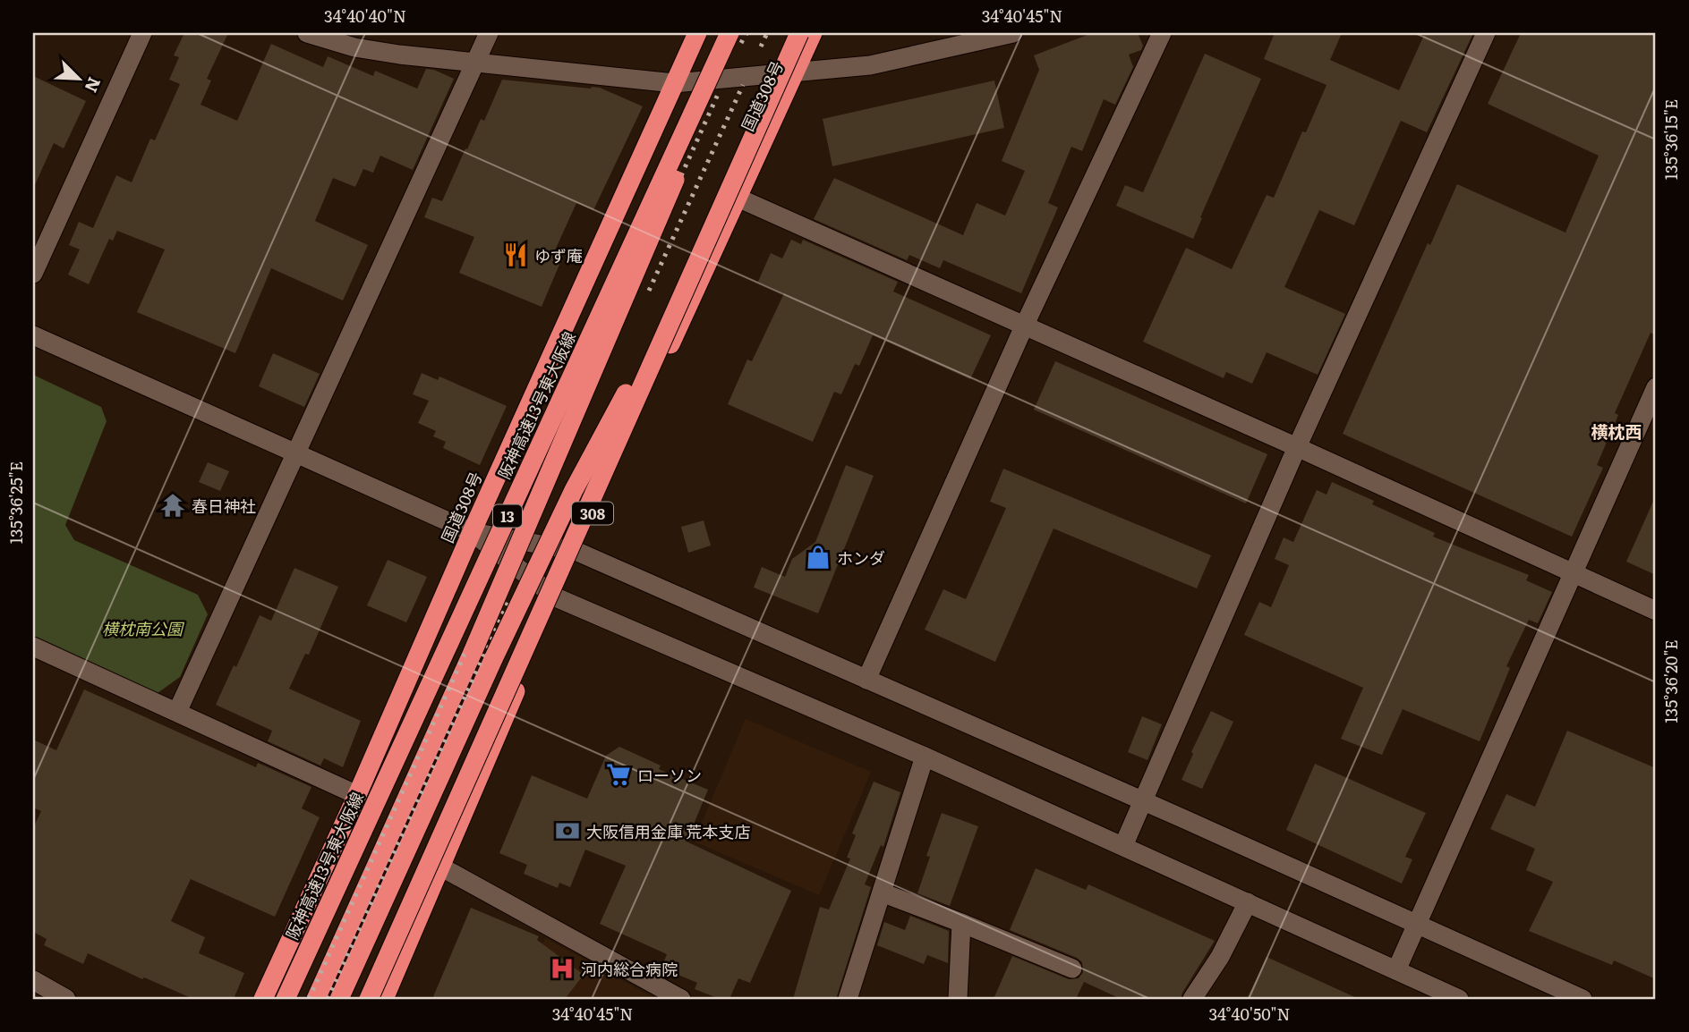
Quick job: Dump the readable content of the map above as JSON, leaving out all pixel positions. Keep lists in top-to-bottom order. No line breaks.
{"streets":{"highway":["国道308号","阪神高速13号東大阪線","308","13"]},"districts":["横枕西"],"parks":["横枕南公園"],"places":{"restaurant":["ゆず庵"],"temple":["春日神社"],"shop":["ホンダ"],"supermarket":["ローソン"],"bank":["大阪信用金庫 荒本支店"],"hospital":["河内総合病院"]},"north":"bottom right","coordinates":["34°40'40\"N","34°40'45\"N","135°36'15\"E","135°36'25\"E","135°36'20\"E","34°40'50\"N"]}
